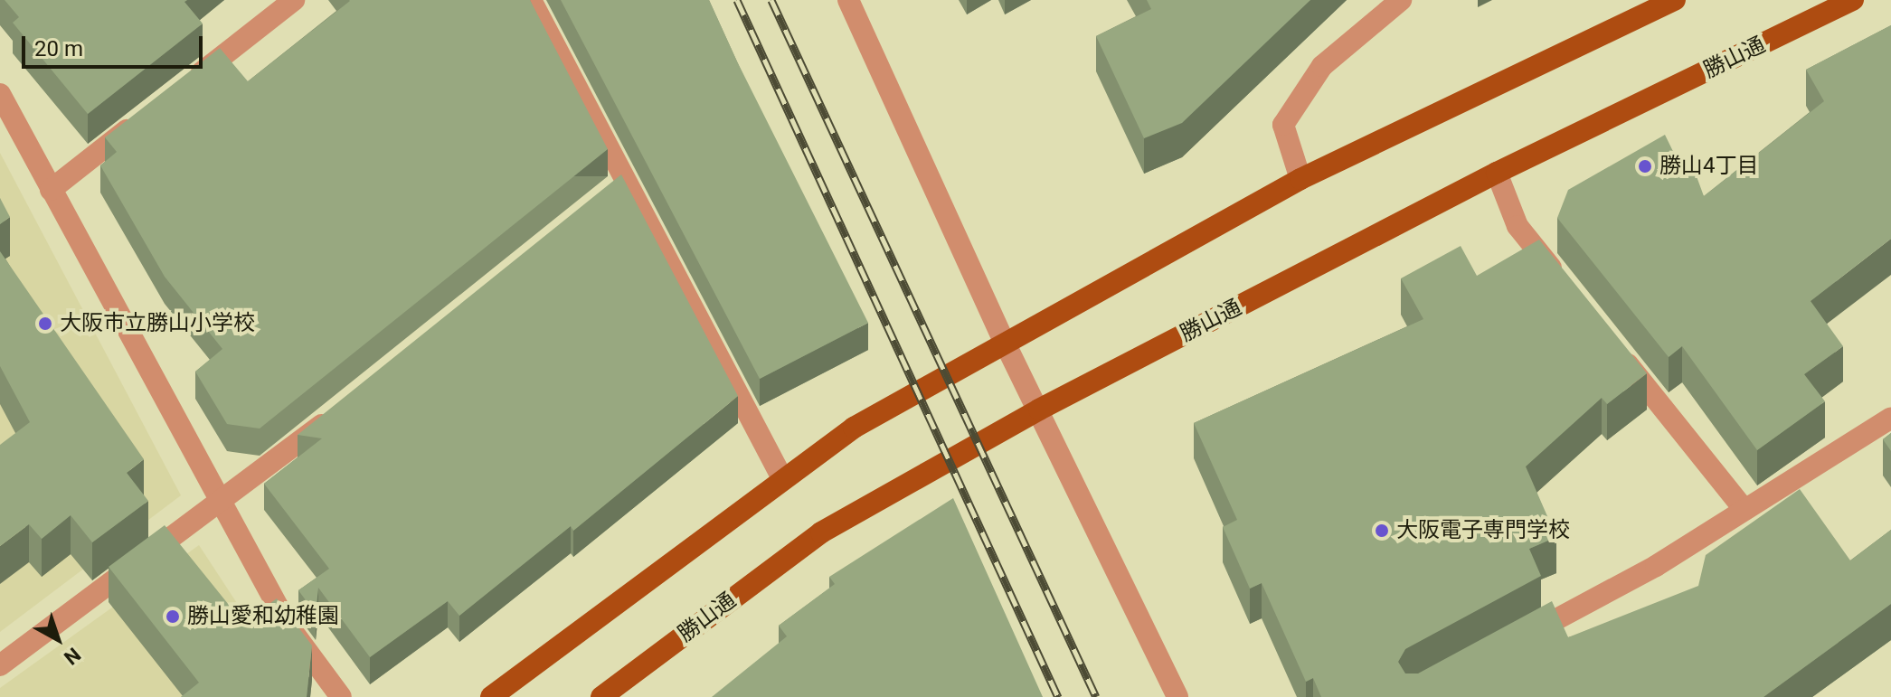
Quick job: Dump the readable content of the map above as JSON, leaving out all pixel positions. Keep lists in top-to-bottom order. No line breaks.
{"streets":{"main road":["勝山通"]},"places":["勝山4丁目","大阪市立勝山小学校","大阪電子専門学校","勝山愛和幼稚園"],"scale_bar":"20 m","north":"bottom right"}
